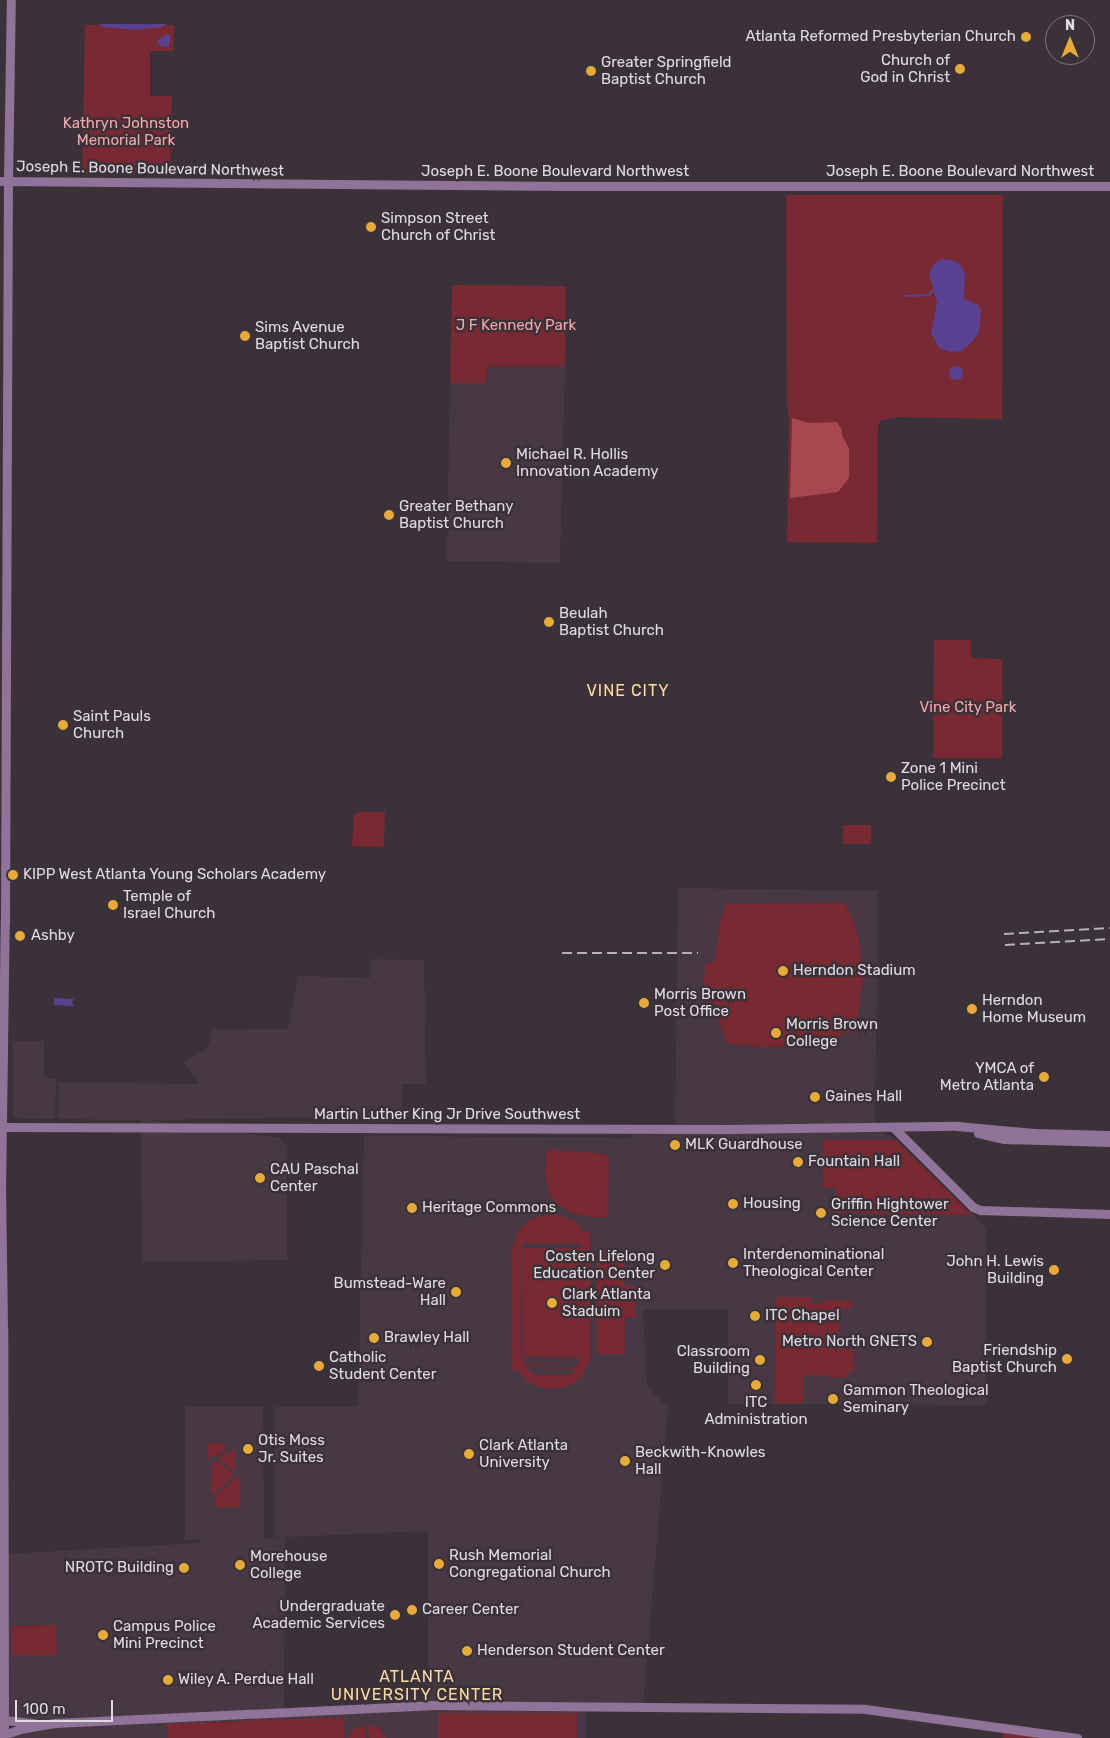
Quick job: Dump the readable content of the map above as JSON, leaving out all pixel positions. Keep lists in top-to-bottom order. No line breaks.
{"streets":{"main road":["Joseph E. Boone Boulevard Northwest","Martin Luther King Jr Drive Southwest"]},"districts":["VINE CITY","ATLANTA UNIVERSITY CENTER"],"parks":["Kathryn Johnston Memorial Park","J F Kennedy Park","Vine City Park"],"places":["Atlanta Reformed Presbyterian Church","Church of God in Christ","Greater Springfield Baptist Church","Simpson Street Church of Christ","Sims Avenue Baptist Church","Michael R. Hollis Innovation Academy","Greater Bethany Baptist Church","Beulah Baptist Church","Saint Pauls Church","Zone 1 Mini Police Precinct","KIPP West Atlanta Young Scholars Academy","Temple of Israel Church","Ashby","Herndon Stadium","Morris Brown Post Office","Herndon Home Museum","Morris Brown College","YMCA of Metro Atlanta","Gaines Hall","MLK Guardhouse","Fountain Hall","CAU Paschal Center","Housing","Heritage Commons","Griffin Hightower Science Center","Interdenominational Theological Center","Costen Lifelong Education Center","John H. Lewis Building","Bumstead-Ware Hall","Clark Atlanta Staduim","ITC Chapel","Brawley Hall","Metro North GNETS","Friendship Baptist Church","Classroom Building","Catholic Student Center","ITC Administration","Gammon Theological Seminary","Otis Moss Jr. Suites","Clark Atlanta University","Beckwith-Knowles Hall","Rush Memorial Congregational Church","Morehouse College","NROTC Building","Career Center","Undergraduate Academic Services","Campus Police Mini Precinct","Henderson Student Center","Wiley A. Perdue Hall"],"scale_bar":"100 m","north":"top"}
